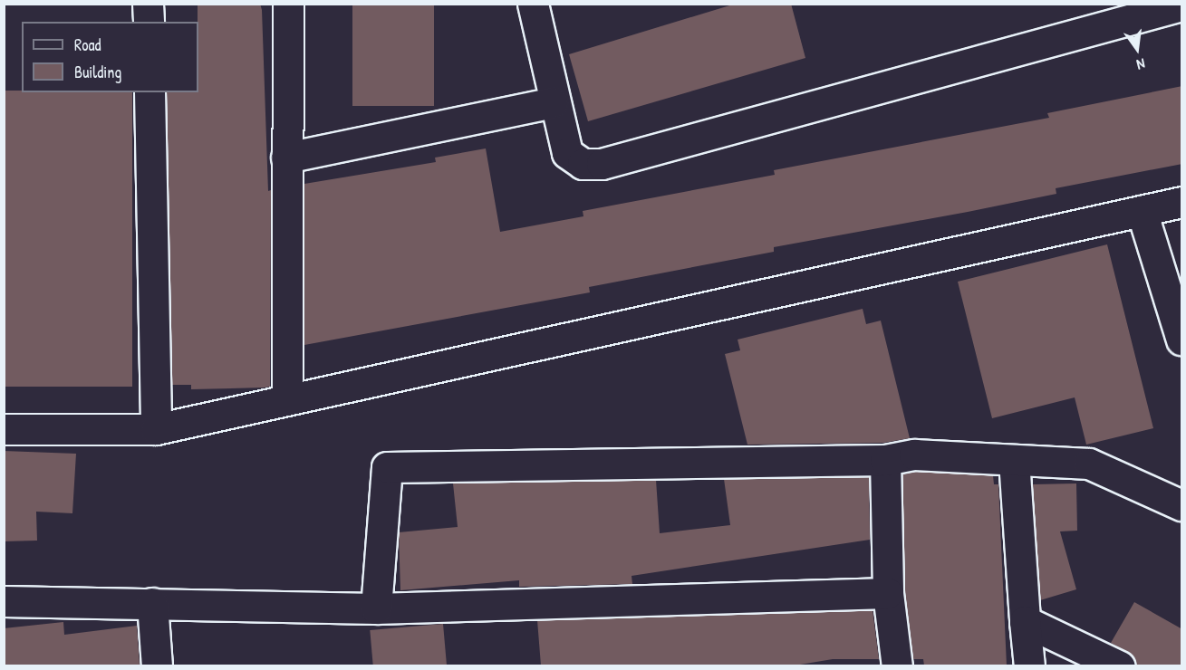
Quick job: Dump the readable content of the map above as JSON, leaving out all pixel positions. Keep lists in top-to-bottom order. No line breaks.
{"legend":["Road","Building"],"north":"bottom"}
